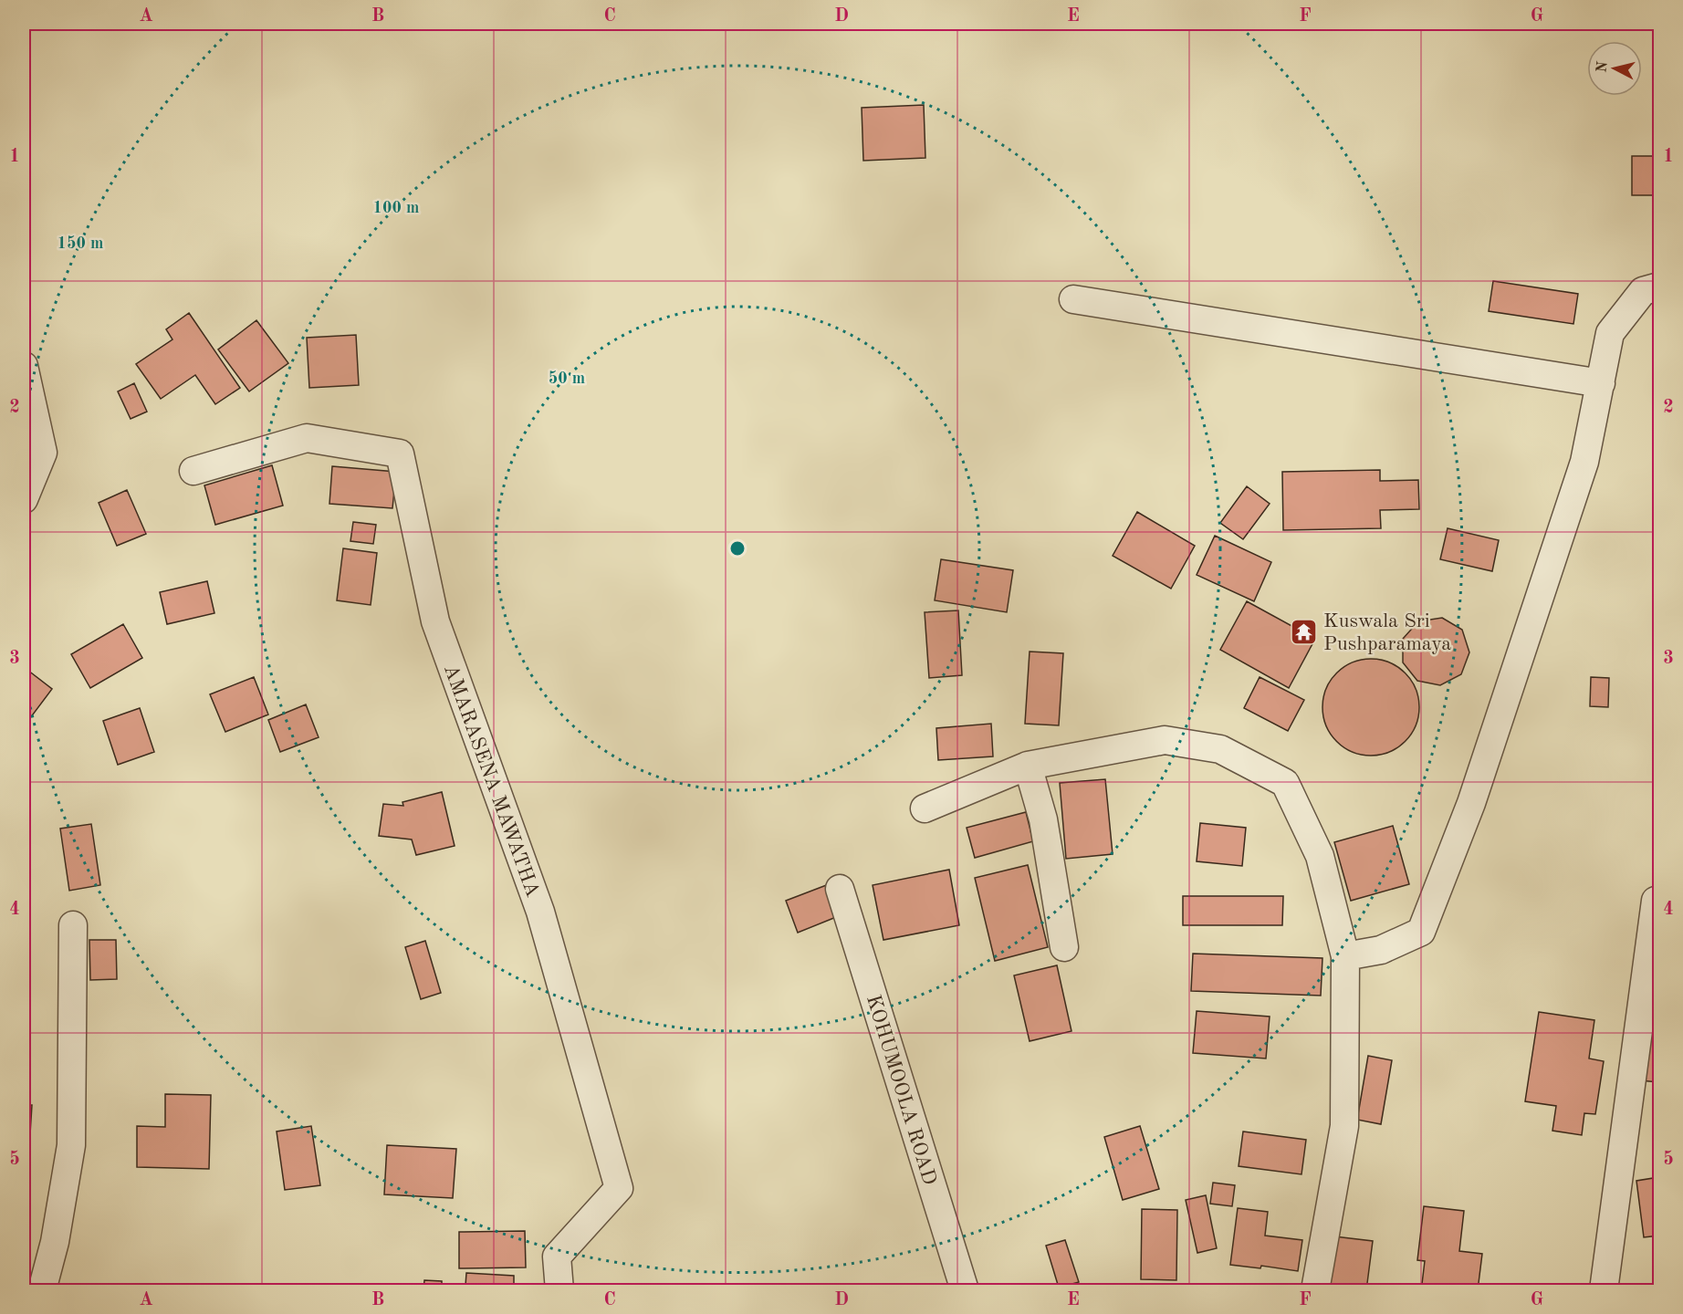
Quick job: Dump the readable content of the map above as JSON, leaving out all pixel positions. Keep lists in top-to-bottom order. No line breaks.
{"streets":{"street":["AMARASENA MAWATHA","KOHUMOOLA ROAD"]},"places":{"temple":["Kuswala Sri Pushparamaya"]},"north":"left","grid":{"columns":["A","B","C","D","E","F","G"],"rows":["1","2","3","4","5"]},"rings":["100 m","150 m","50 m"]}
